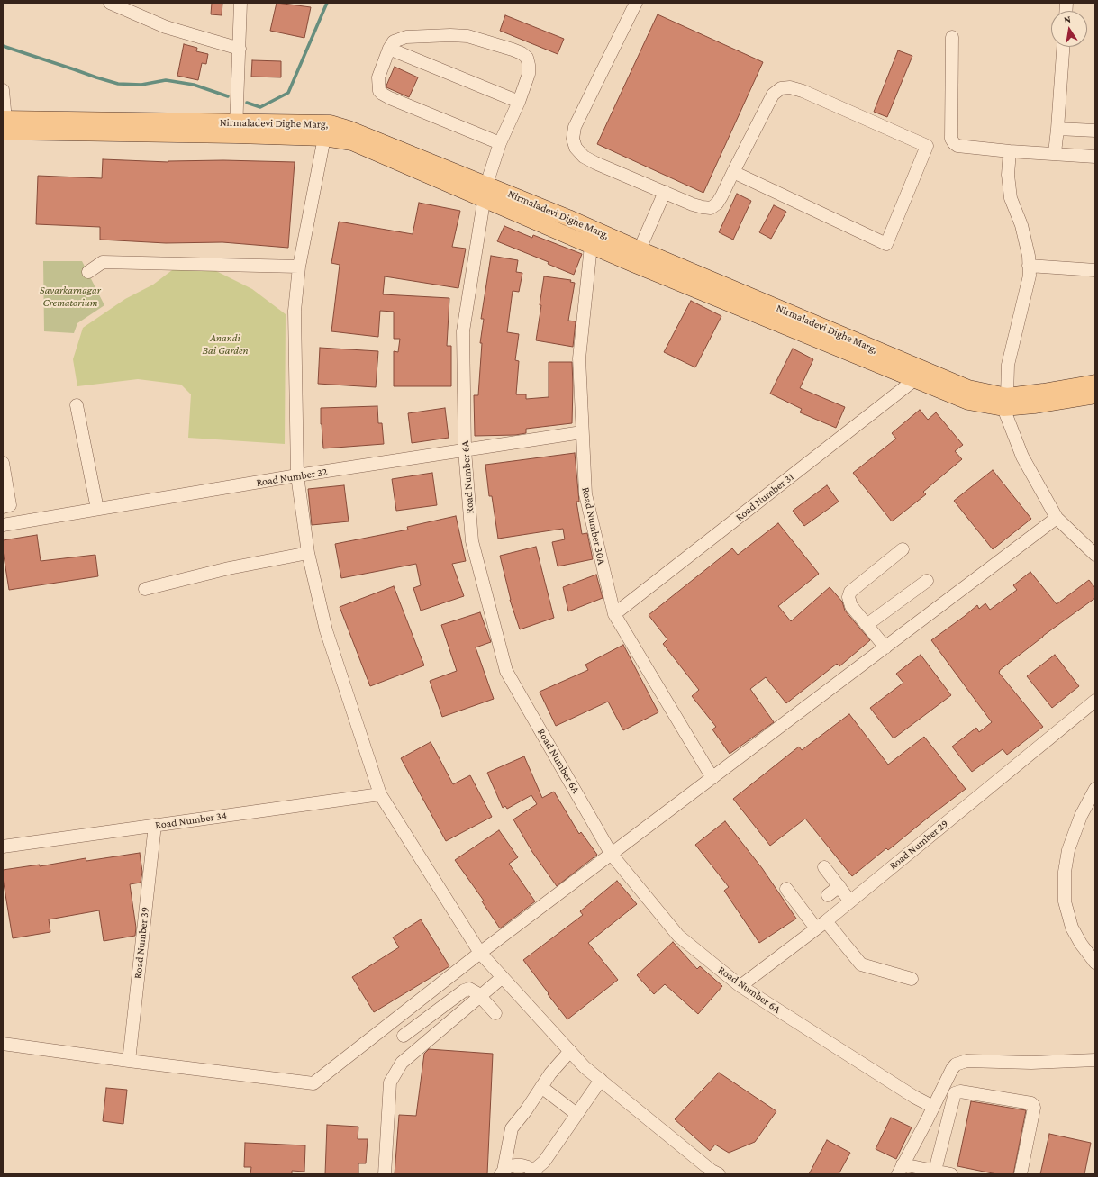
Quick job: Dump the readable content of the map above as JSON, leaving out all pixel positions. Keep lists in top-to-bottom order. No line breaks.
{"streets":{"main road":["Nirmaladevi Dighe Marg,"],"street":["Road Number 32","Road Number 6A","Road Number 31","Road Number 30A","Road Number 34","Road Number 29","Road Number 39"]},"crossings":[["Nirmaladevi Dighe Marg,","Road Number 6A"],["Nirmaladevi Dighe Marg,","Road Number 31"],["Nirmaladevi Dighe Marg,","Road Number 30A"],["Road Number 32","Road Number 6A"],["Road Number 32","Road Number 30A"],["Road Number 6A","Road Number 29"],["Road Number 31","Road Number 30A"],["Road Number 34","Road Number 39"]],"parks":["Savarkarnagar Crematorium","Anandi Bai Garden"],"north":"top"}
